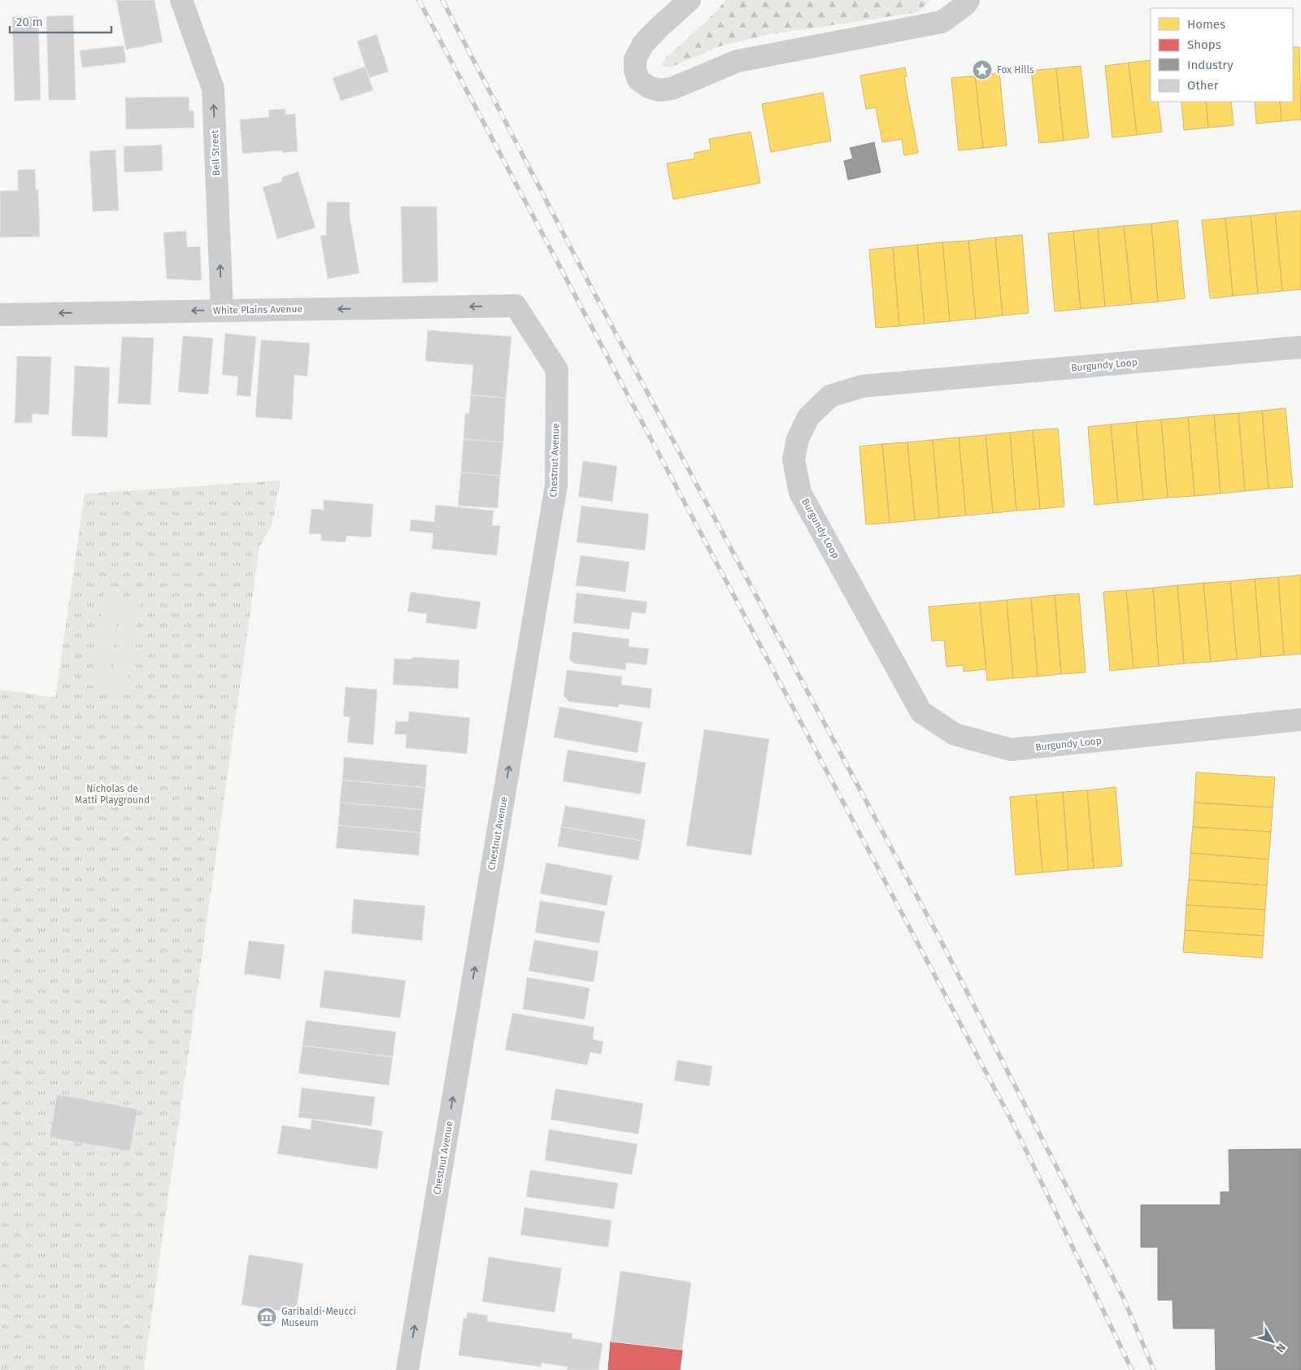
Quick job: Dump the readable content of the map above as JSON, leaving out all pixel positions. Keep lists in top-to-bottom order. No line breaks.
{"streets":{"street":["Bell Street","White Plains Avenue","Burgundy Loop","Chestnut Avenue"]},"crossings":[["Bell Street","White Plains Avenue"],["White Plains Avenue","Chestnut Avenue"]],"one_way":["Bell Street","White Plains Avenue","Chestnut Avenue"],"parks":["Nicholas de Matti Playground"],"places":{"place":["Fox Hills"],"museum":["Garibaldi-Meucci Museum"]},"legend":["Homes","Shops","Industry","Other"],"scale_bar":"20 m","north":"bottom right"}
